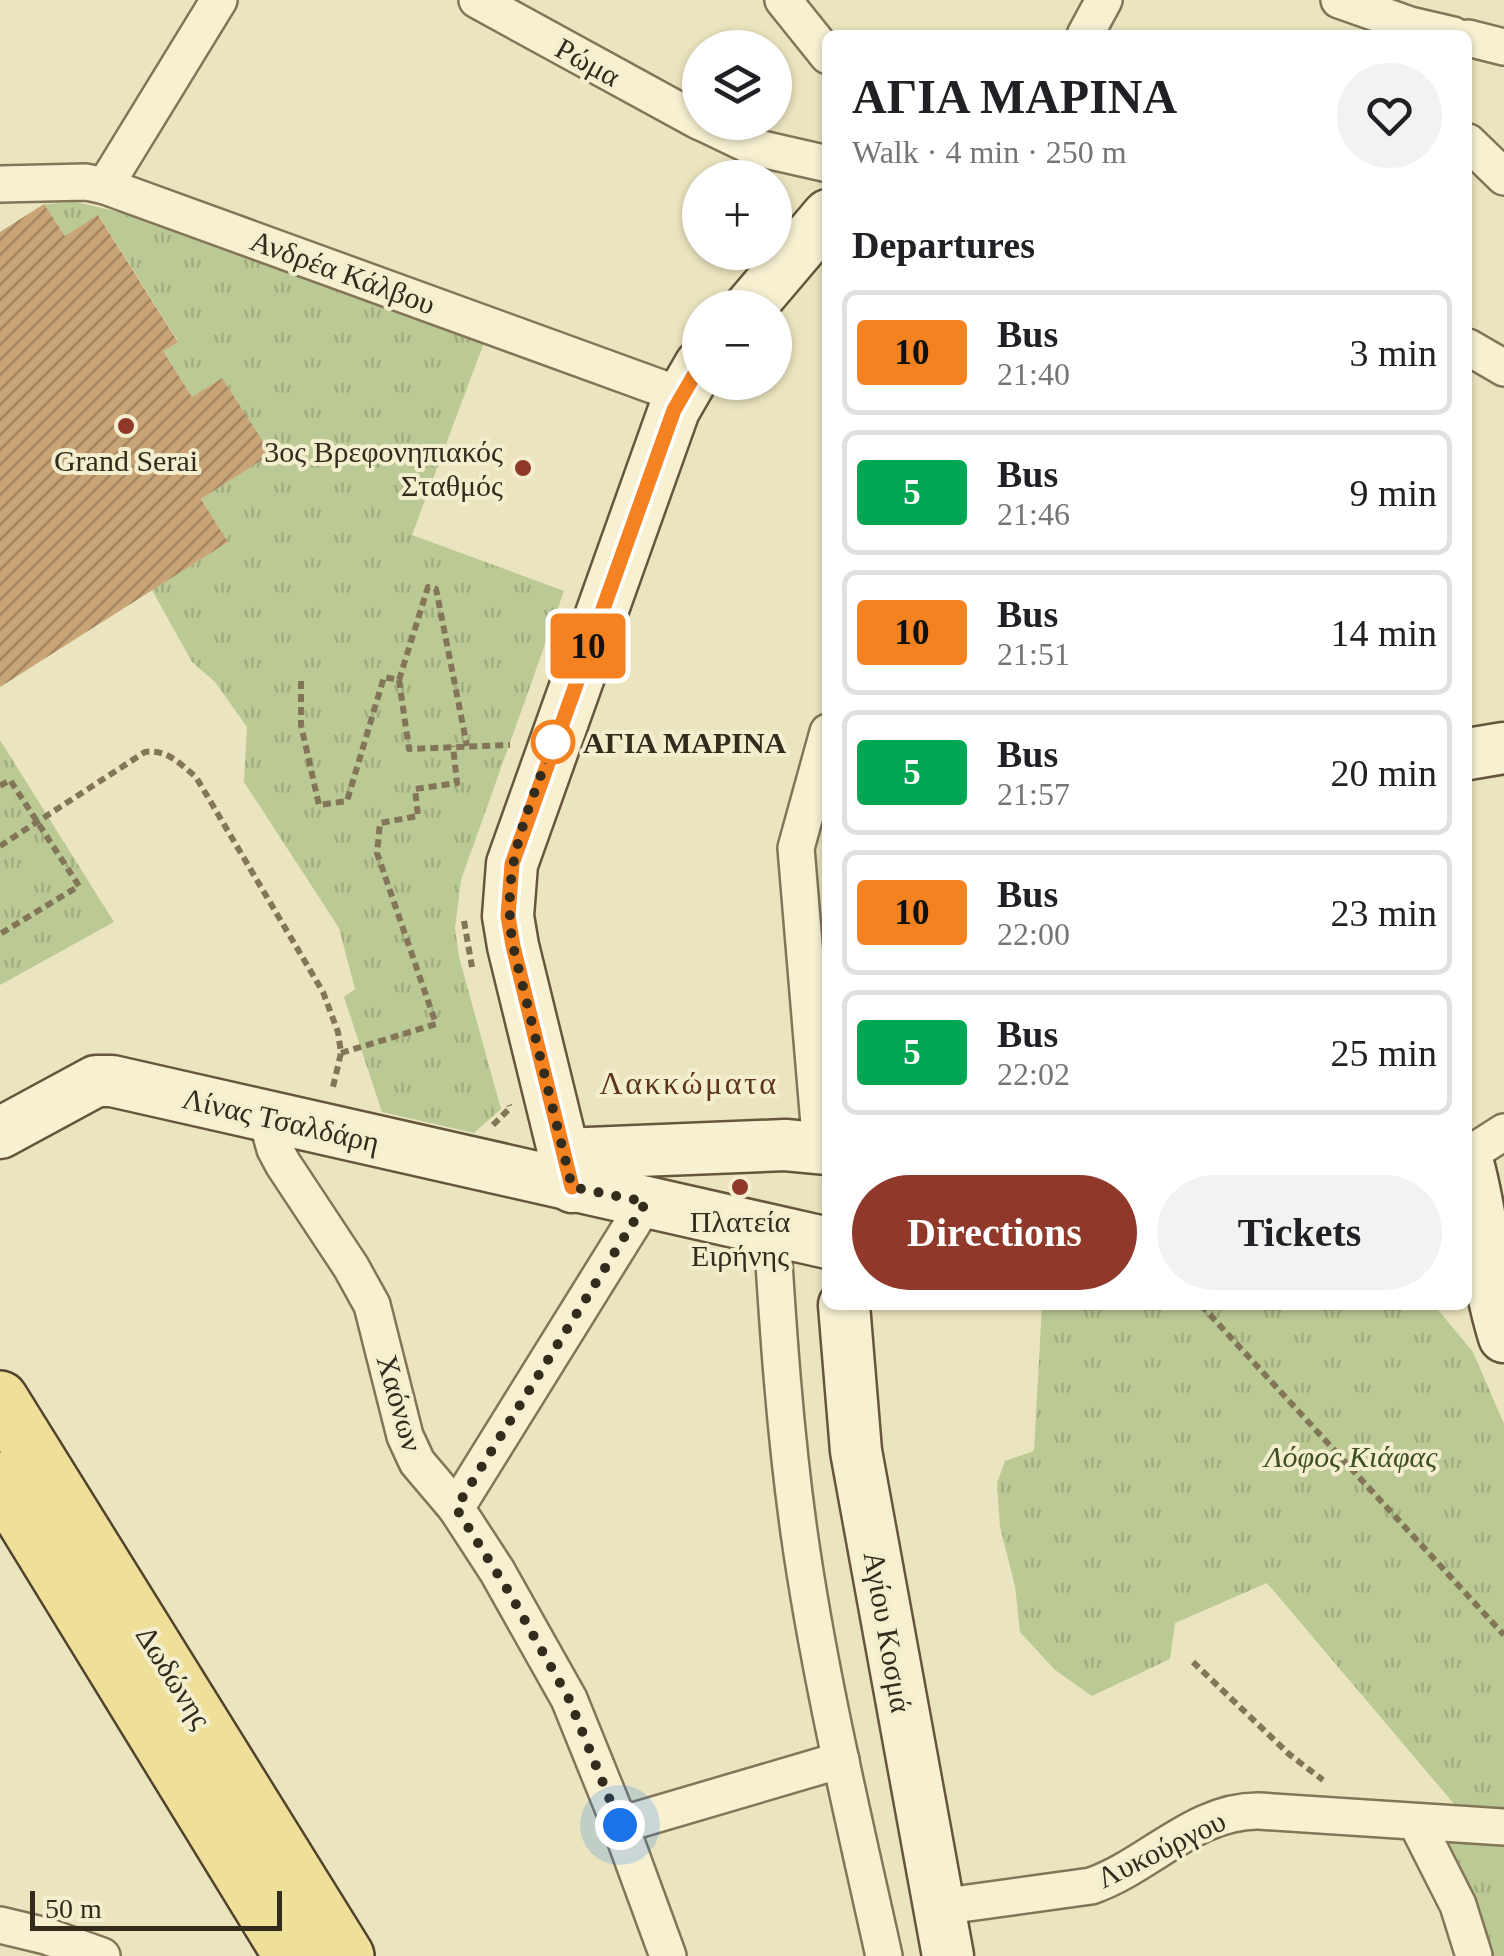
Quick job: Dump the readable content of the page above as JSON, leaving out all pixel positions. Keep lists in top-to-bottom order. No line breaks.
{"streets":{"main road":["Δωδώνης"],"street":["Ρώμα","Ανδρέα Κάλβου","Λίνας Τσαλδάρη","Χαόνων","Αγίου Κοσμά","Λυκούργου"]},"crossings":[["Λίνας Τσαλδάρη","Χαόνων"],["Αγίου Κοσμά","Λυκούργου"]],"districts":["Λακκώματα"],"parks":["Λόφος Κιάφας"],"places":["Grand Serai","3ος Βρεφονηπιακός Σταθμός","ΑΓΙΑ ΜΑΡΙΝΑ","Πλατεία Ειρήνης"],"lines":["bus line 10"],"scale_bar":"50 m","page":{"on_map":"10","map_buttons":["+","−"],"heading":[["ΑΓΙΑ ΜΑΡΙΝΑ","Walk · 4 min · 250 m"],"Departures"],"list":[{"mark":"10","name":"Bus","note":"21:40","value":"3 min"},{"mark":"5","name":"Bus","note":"21:46","value":"9 min"},{"mark":"10","name":"Bus","note":"21:51","value":"14 min"},{"mark":"5","name":"Bus","note":"21:57","value":"20 min"},{"mark":"10","name":"Bus","note":"22:00","value":"23 min"},{"mark":"5","name":"Bus","note":"22:02","value":"25 min"}],"buttons":["Directions","Tickets"],"scale":"50 m"}}
